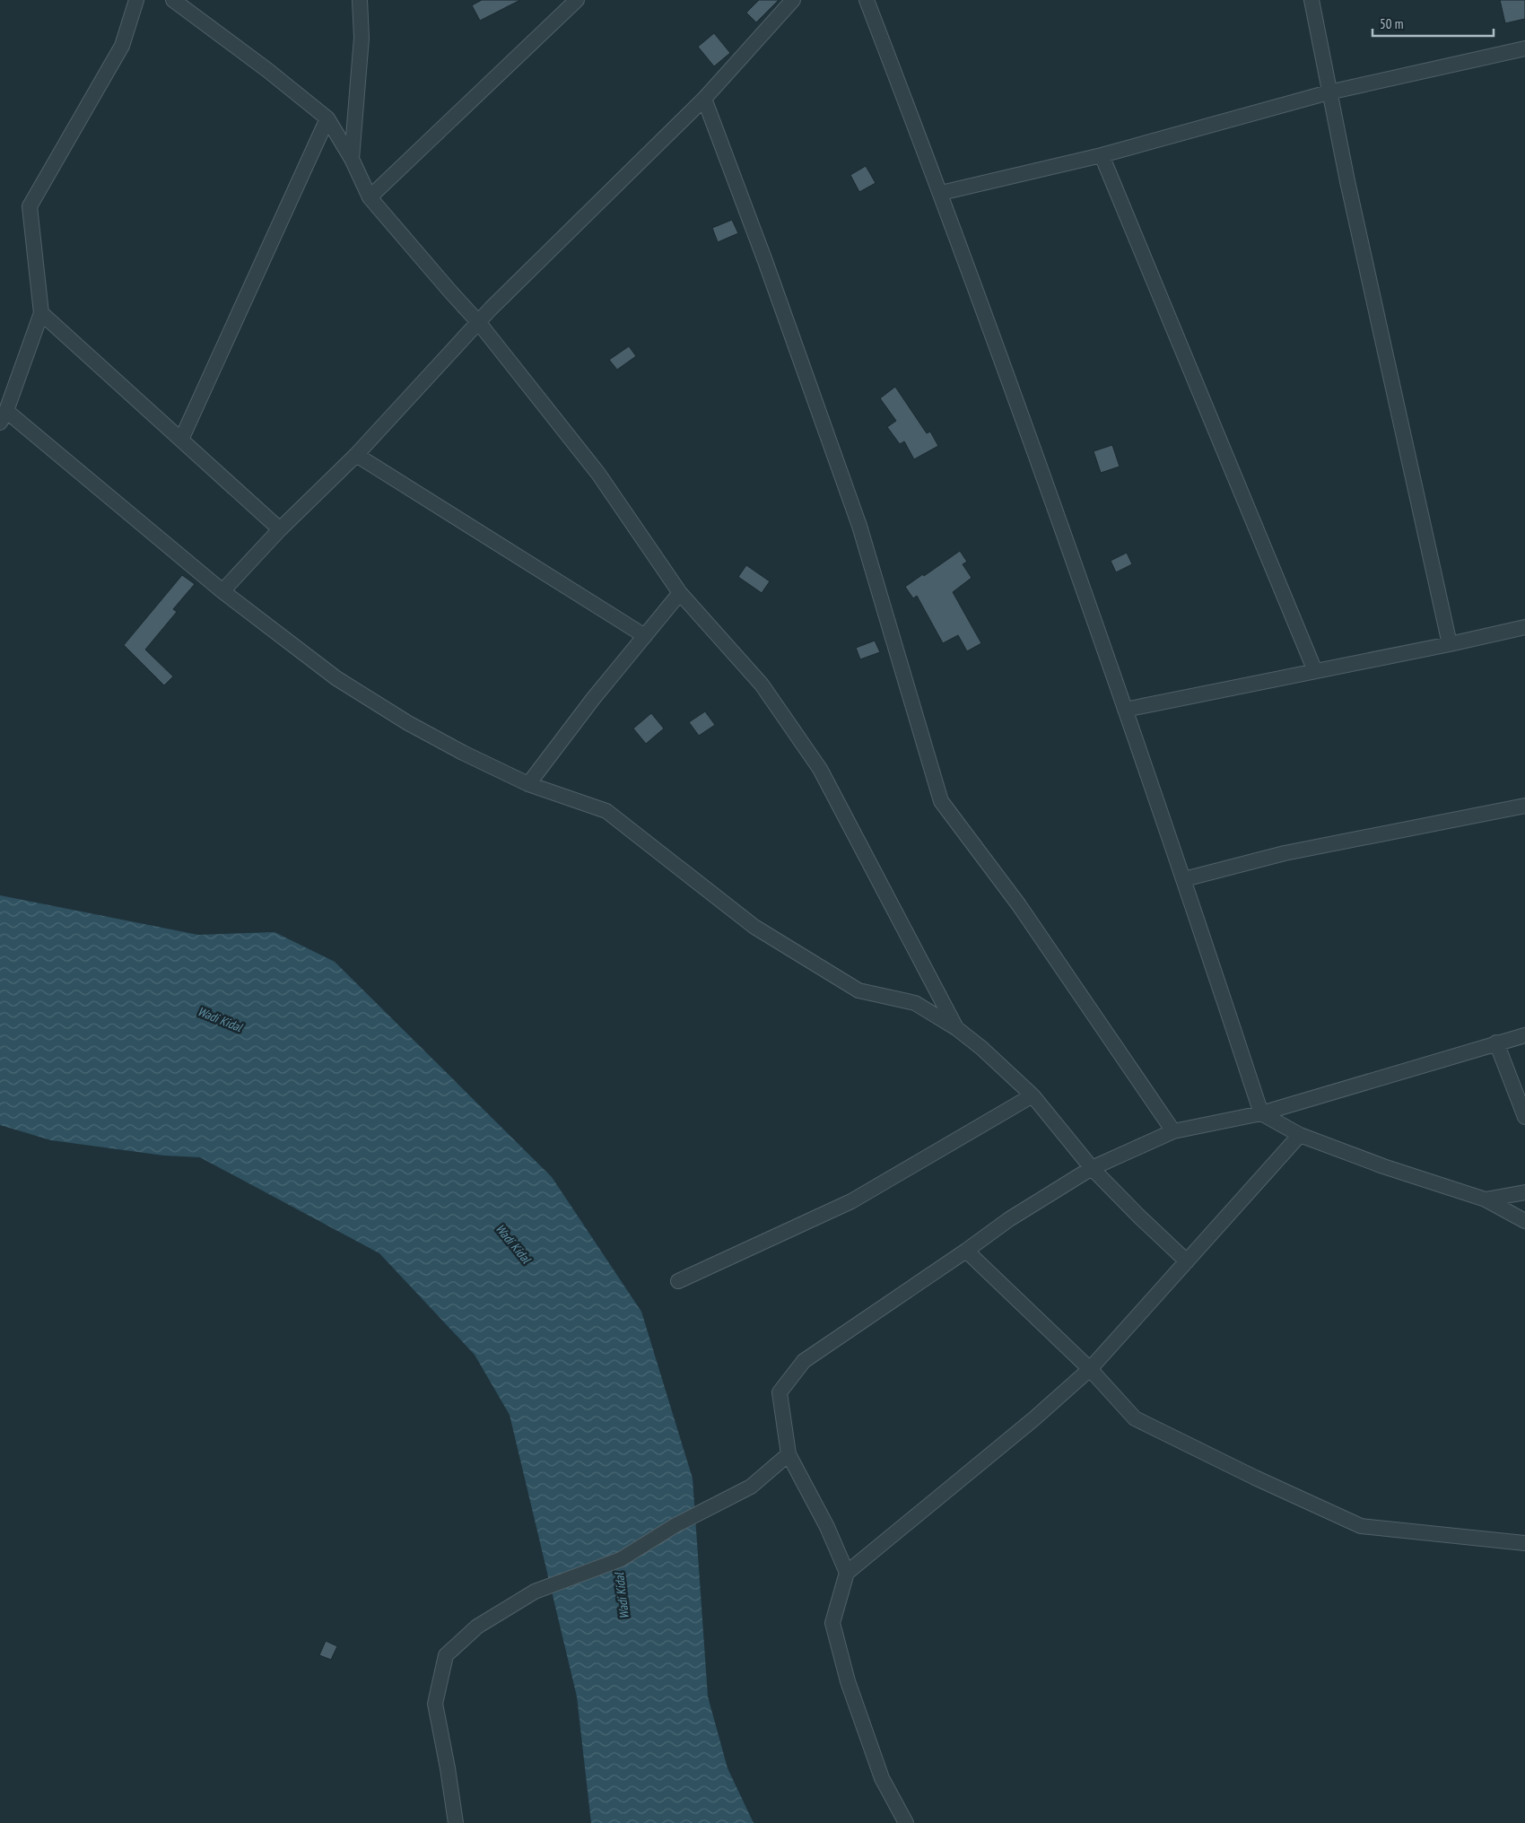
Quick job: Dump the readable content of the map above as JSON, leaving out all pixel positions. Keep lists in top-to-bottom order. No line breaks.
{"water":["Wadi Kidal"],"scale_bar":"50 m"}
